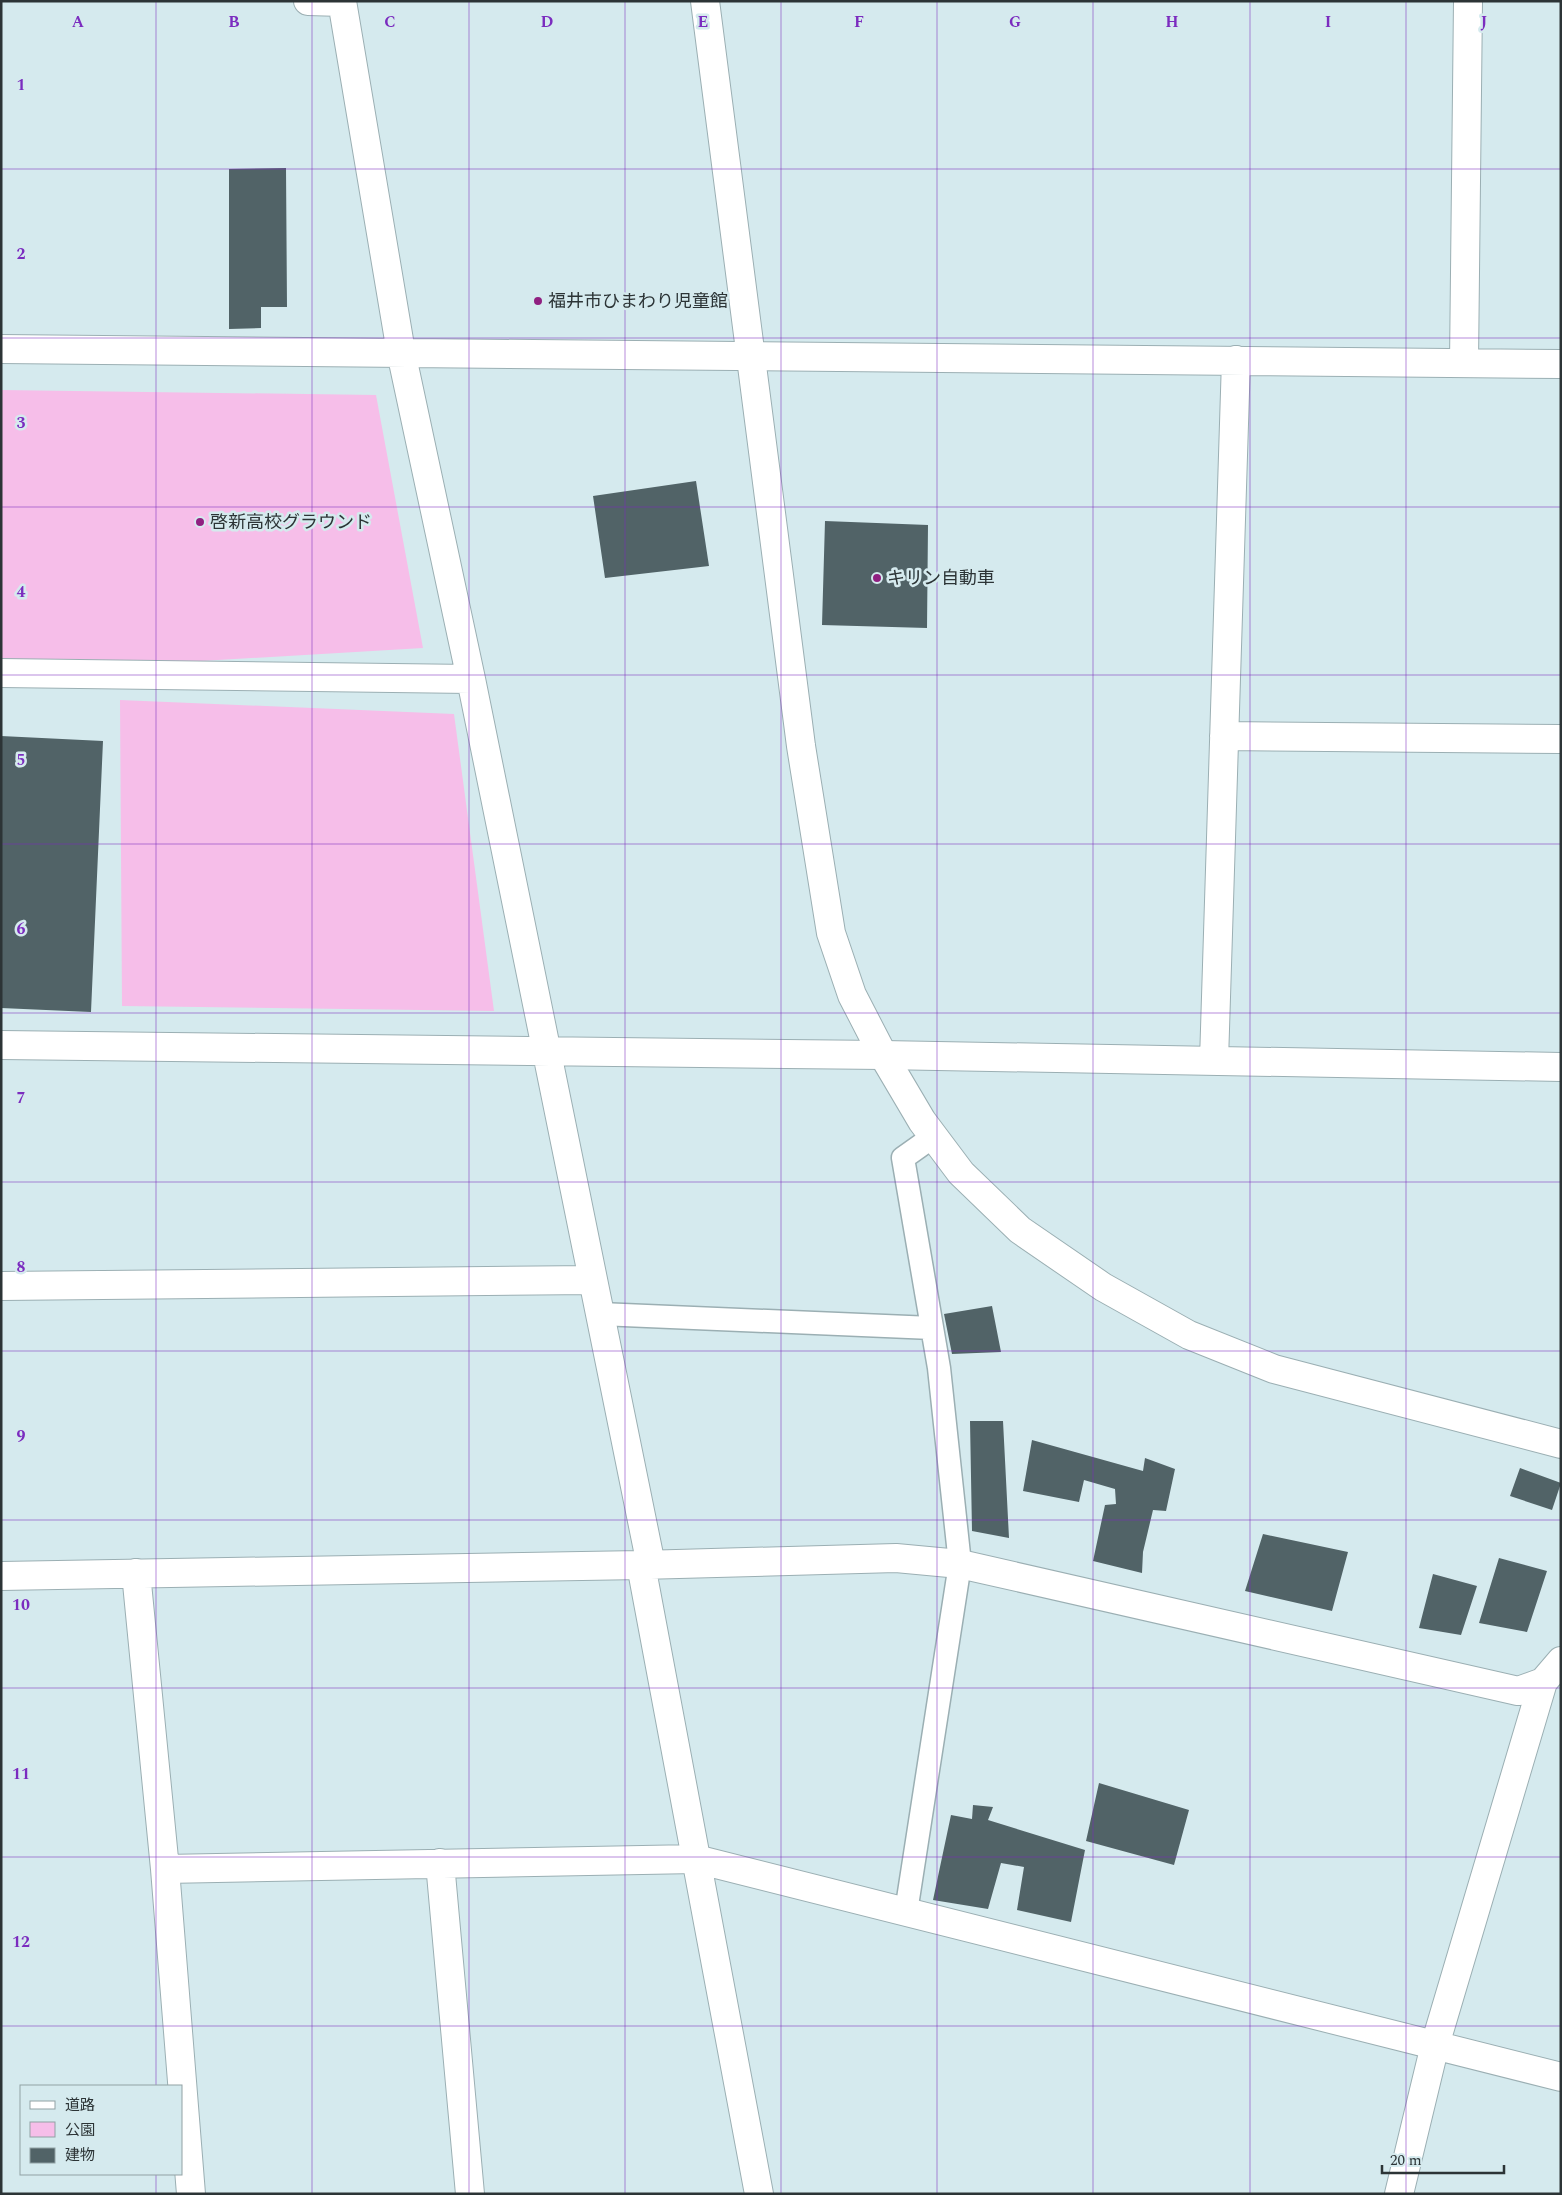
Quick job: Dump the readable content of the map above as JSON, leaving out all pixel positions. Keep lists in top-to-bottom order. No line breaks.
{"places":["福井市ひまわり児童館","啓新高校グラウンド","キリン自動車"],"legend":["道路","公園","建物"],"scale_bar":"20 m","grid":{"columns":["A","B","C","D","E","F","G","H","I","J"],"rows":["1","2","3","4","5","6","7","8","9","10","11","12"]}}
